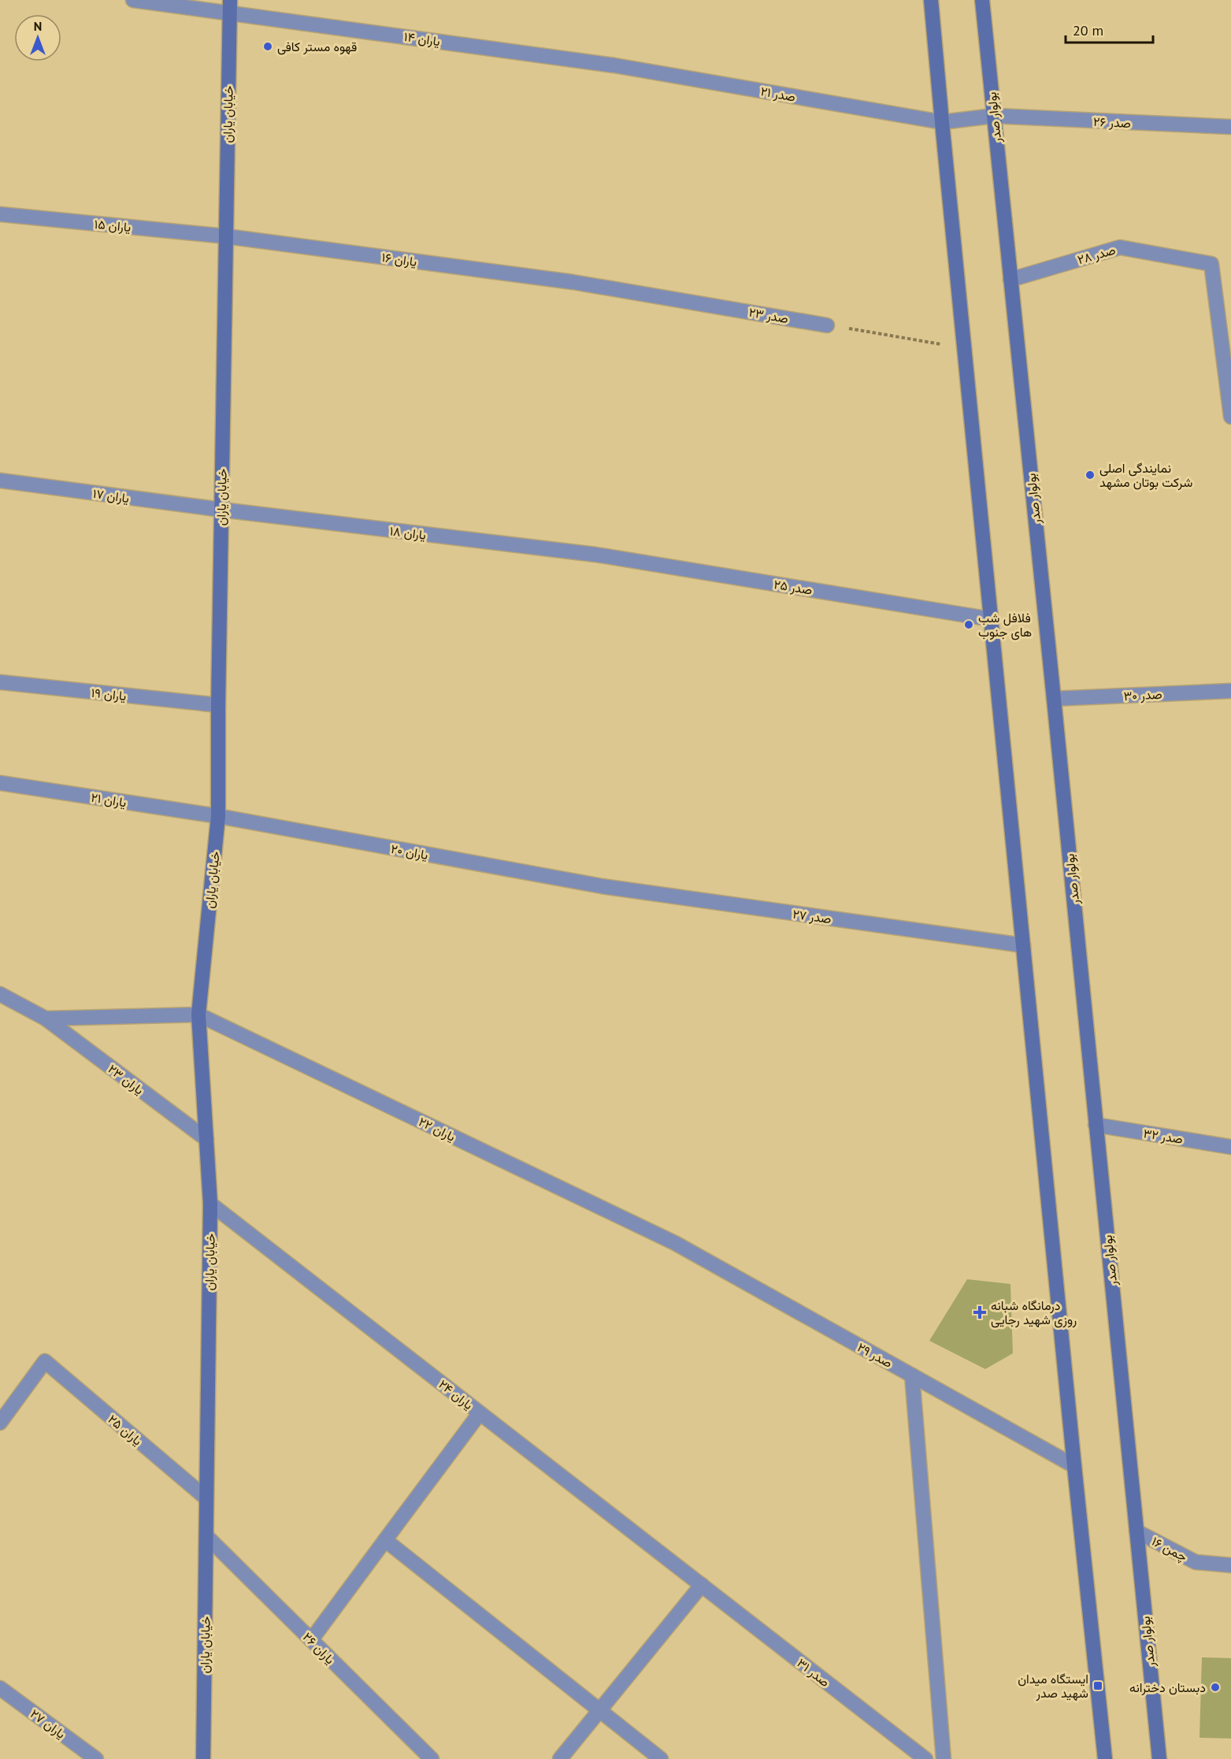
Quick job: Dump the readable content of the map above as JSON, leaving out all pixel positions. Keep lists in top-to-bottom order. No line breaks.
{"streets":{"main road":["خیابان یاران","بولوار صدر"],"street":["یاران ۱۴","صدر ۲۱","صدر ۲۶","یاران ۱۵","صدر ۲۸","یاران ۱۶","صدر ۲۳","یاران ۱۷","یاران ۱۸","صدر ۲۵","یاران ۱۹","صدر ۳۰","یاران ۲۱","یاران ۲۰","صدر ۲۷","یاران ۲۳","یاران ۲۲","صدر ۳۲","صدر ۲۹","یاران ۲۴","یاران ۲۵","چمن ۱۶","یاران ۲۶","صدر ۳۱","یاران ۲۷"]},"crossings":[["یاران ۱۴","صدر ۲۱"],["یاران ۱۴","خیابان یاران"],["صدر ۲۱","بولوار صدر"],["صدر ۲۱","صدر ۲۶"],["خیابان یاران","یاران ۱۵"],["خیابان یاران","یاران ۱۶"],["خیابان یاران","یاران ۱۷"],["خیابان یاران","یاران ۱۸"],["خیابان یاران","یاران ۱۹"],["خیابان یاران","یاران ۲۱"],["خیابان یاران","یاران ۲۰"],["خیابان یاران","یاران ۲۳"],["خیابان یاران","یاران ۲۲"],["خیابان یاران","یاران ۲۴"],["خیابان یاران","یاران ۲۵"],["خیابان یاران","یاران ۲۶"],["بولوار صدر","صدر ۲۶"],["بولوار صدر","صدر ۲۸"],["بولوار صدر","صدر ۳۰"],["بولوار صدر","صدر ۳۲"],["بولوار صدر","چمن ۱۶"],["یاران ۱۵","یاران ۱۶"],["یاران ۱۶","صدر ۲۳"],["یاران ۱۷","یاران ۱۸"],["یاران ۱۸","صدر ۲۵"],["یاران ۲۱","یاران ۲۰"],["یاران ۲۰","صدر ۲۷"],["یاران ۲۳","یاران ۲۲"],["یاران ۲۲","صدر ۲۹"],["یاران ۲۴","صدر ۳۱"]],"places":{"other":["قهوه مستر کافی","نمایندگی اصلی شرکت بوتان مشهد","فلافل شب های جنوب","دبستان دخترانه"],"health":["درمانگاه شبانه روزی شهید رجایی"],"transit":["ایستگاه میدان شهید صدر"]},"scale_bar":"20 m","north":"top"}
